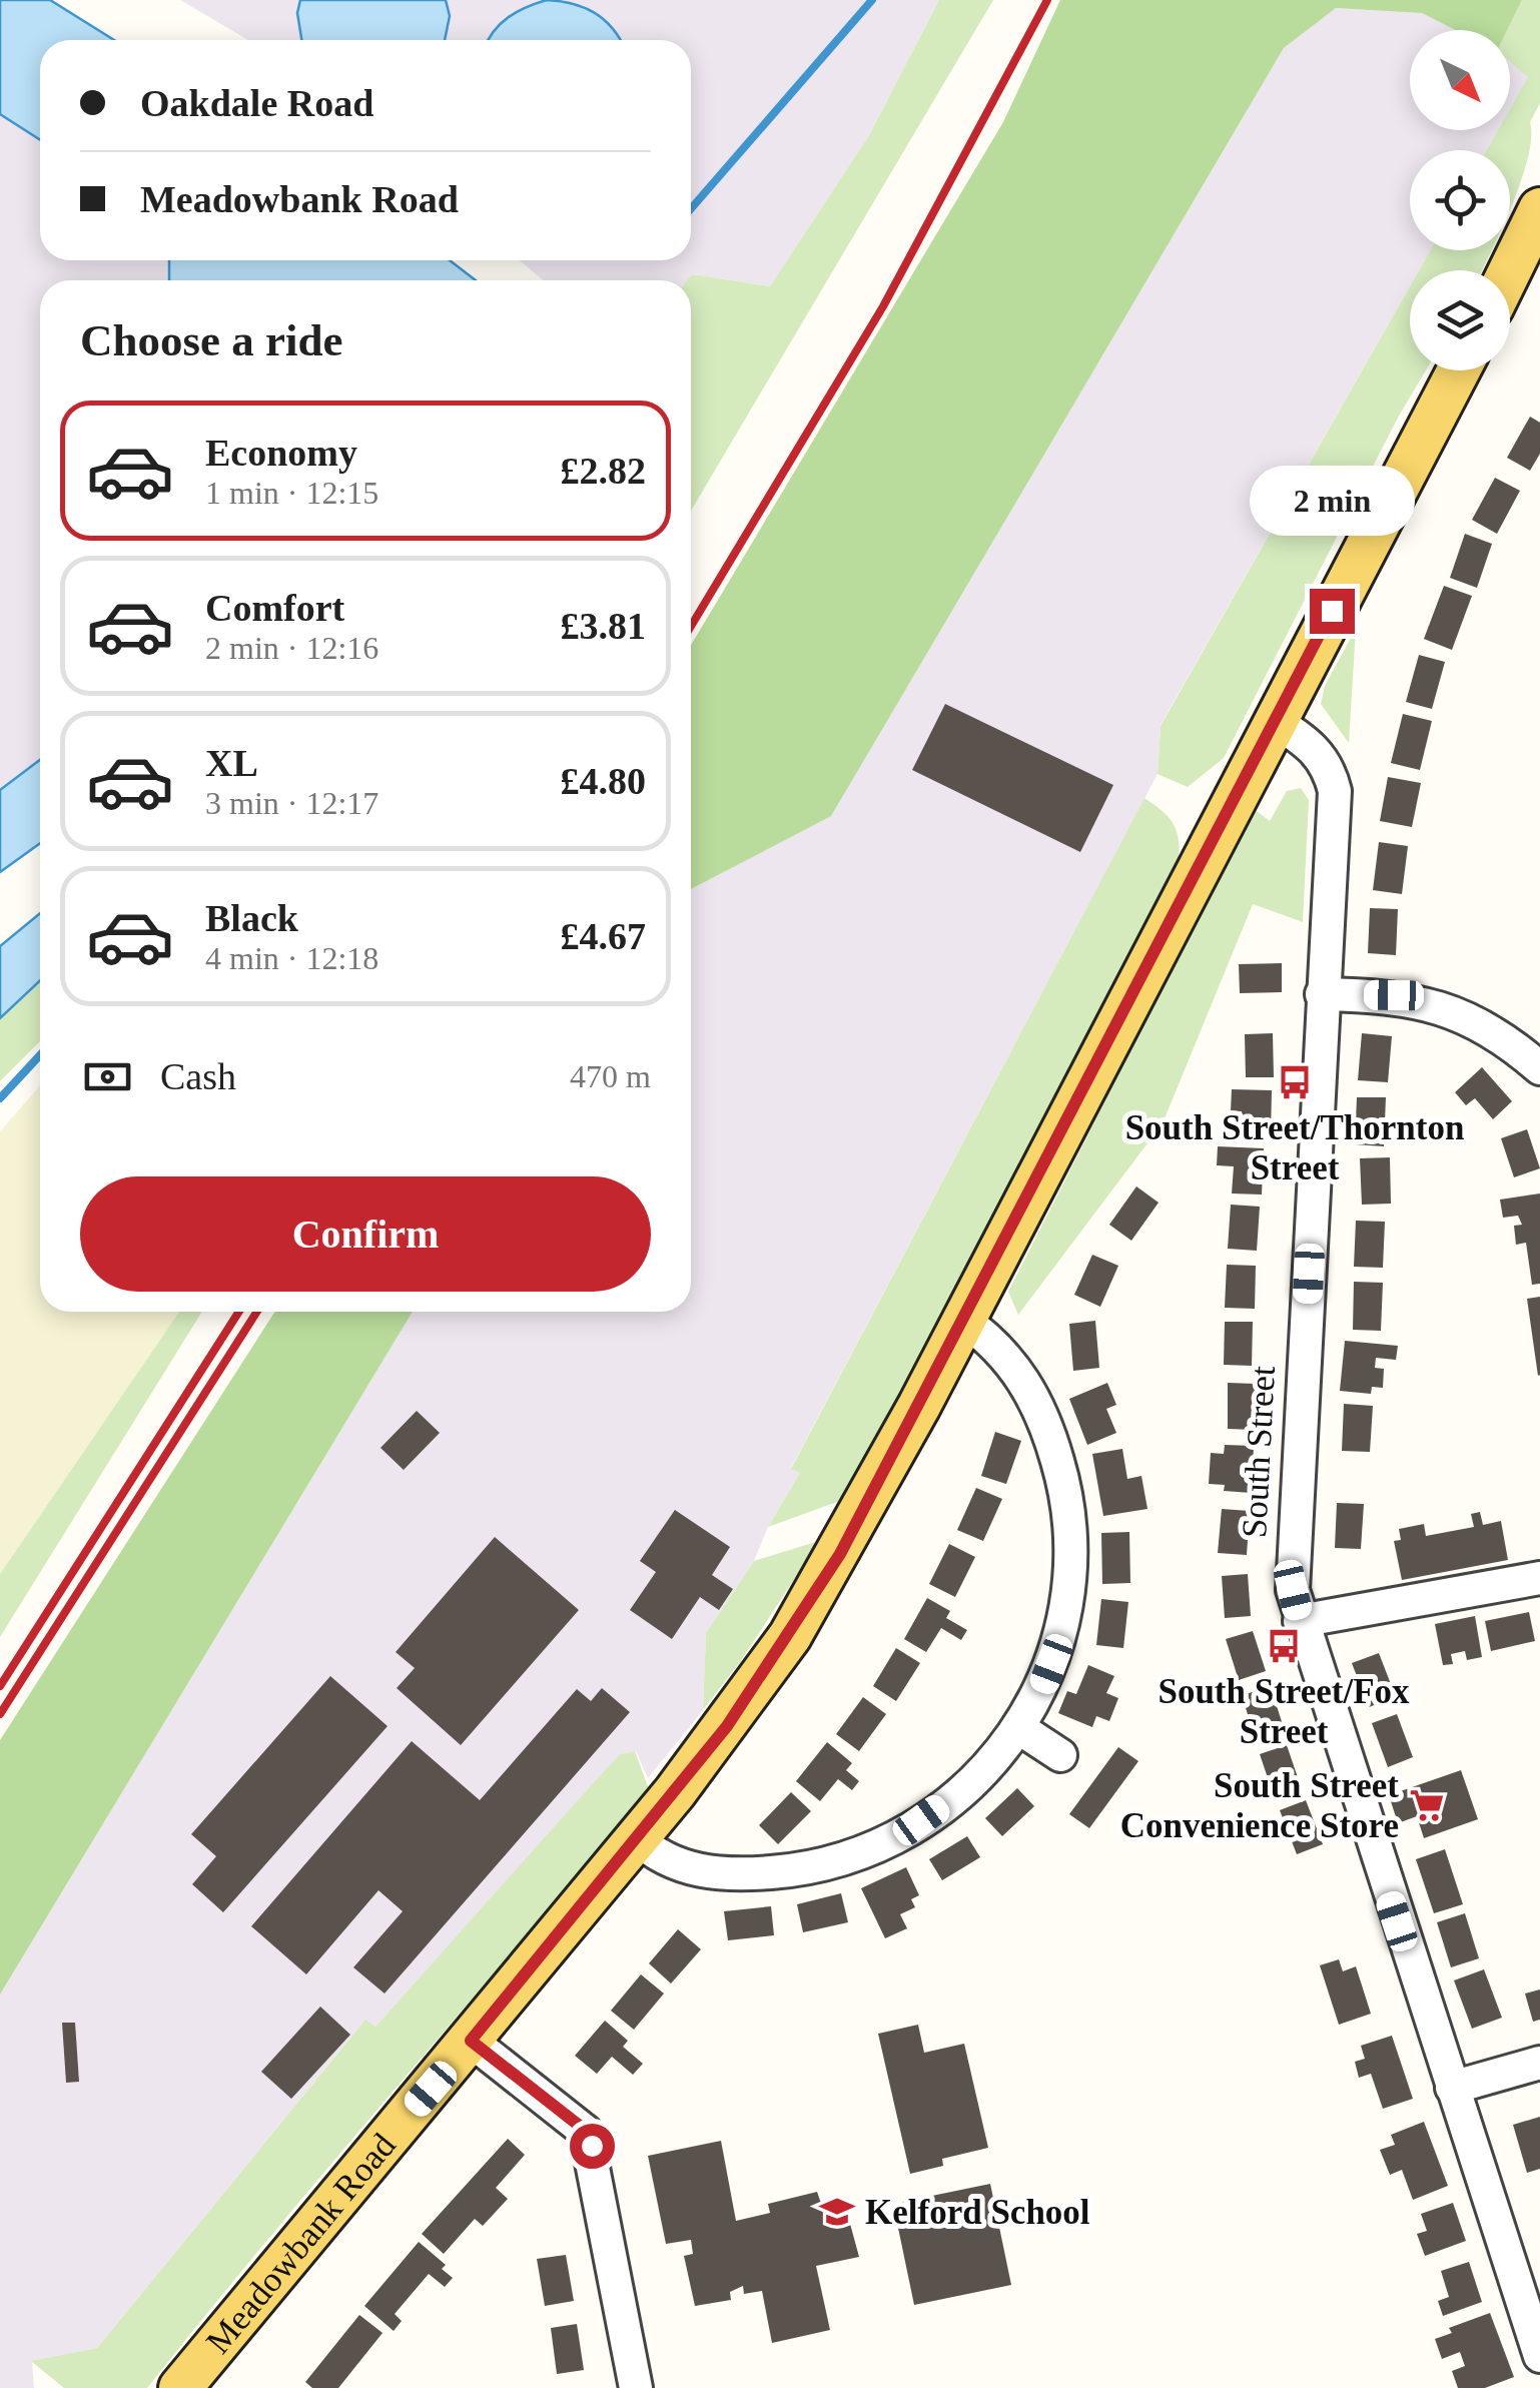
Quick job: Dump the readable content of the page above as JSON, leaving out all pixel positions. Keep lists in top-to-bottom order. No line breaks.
{"streets":{"main road":["Meadowbank Road"],"street":["South Street"]},"crossings":[["South Street","Meadowbank Road"]],"places":{"bus stop":["South Street/Thornton Street","South Street/Fox Street"],"supermarket":["South Street Convenience Store"],"school or university":["Kelford School"]},"north":"bottom right","page":{"banner":["Oakdale Road","Meadowbank Road"],"heading":"Choose a ride","list":[{"name":"Economy","note":"1 min · 12:15","value":"£2.82"},{"name":"Comfort","note":"2 min · 12:16","value":"£3.81"},{"name":"XL","note":"3 min · 12:17","value":"£4.80"},{"name":"Black","note":"4 min · 12:18","value":"£4.67"}],"bubble":"2 min","pay":["Cash","470 m"],"buttons":"Confirm"}}
